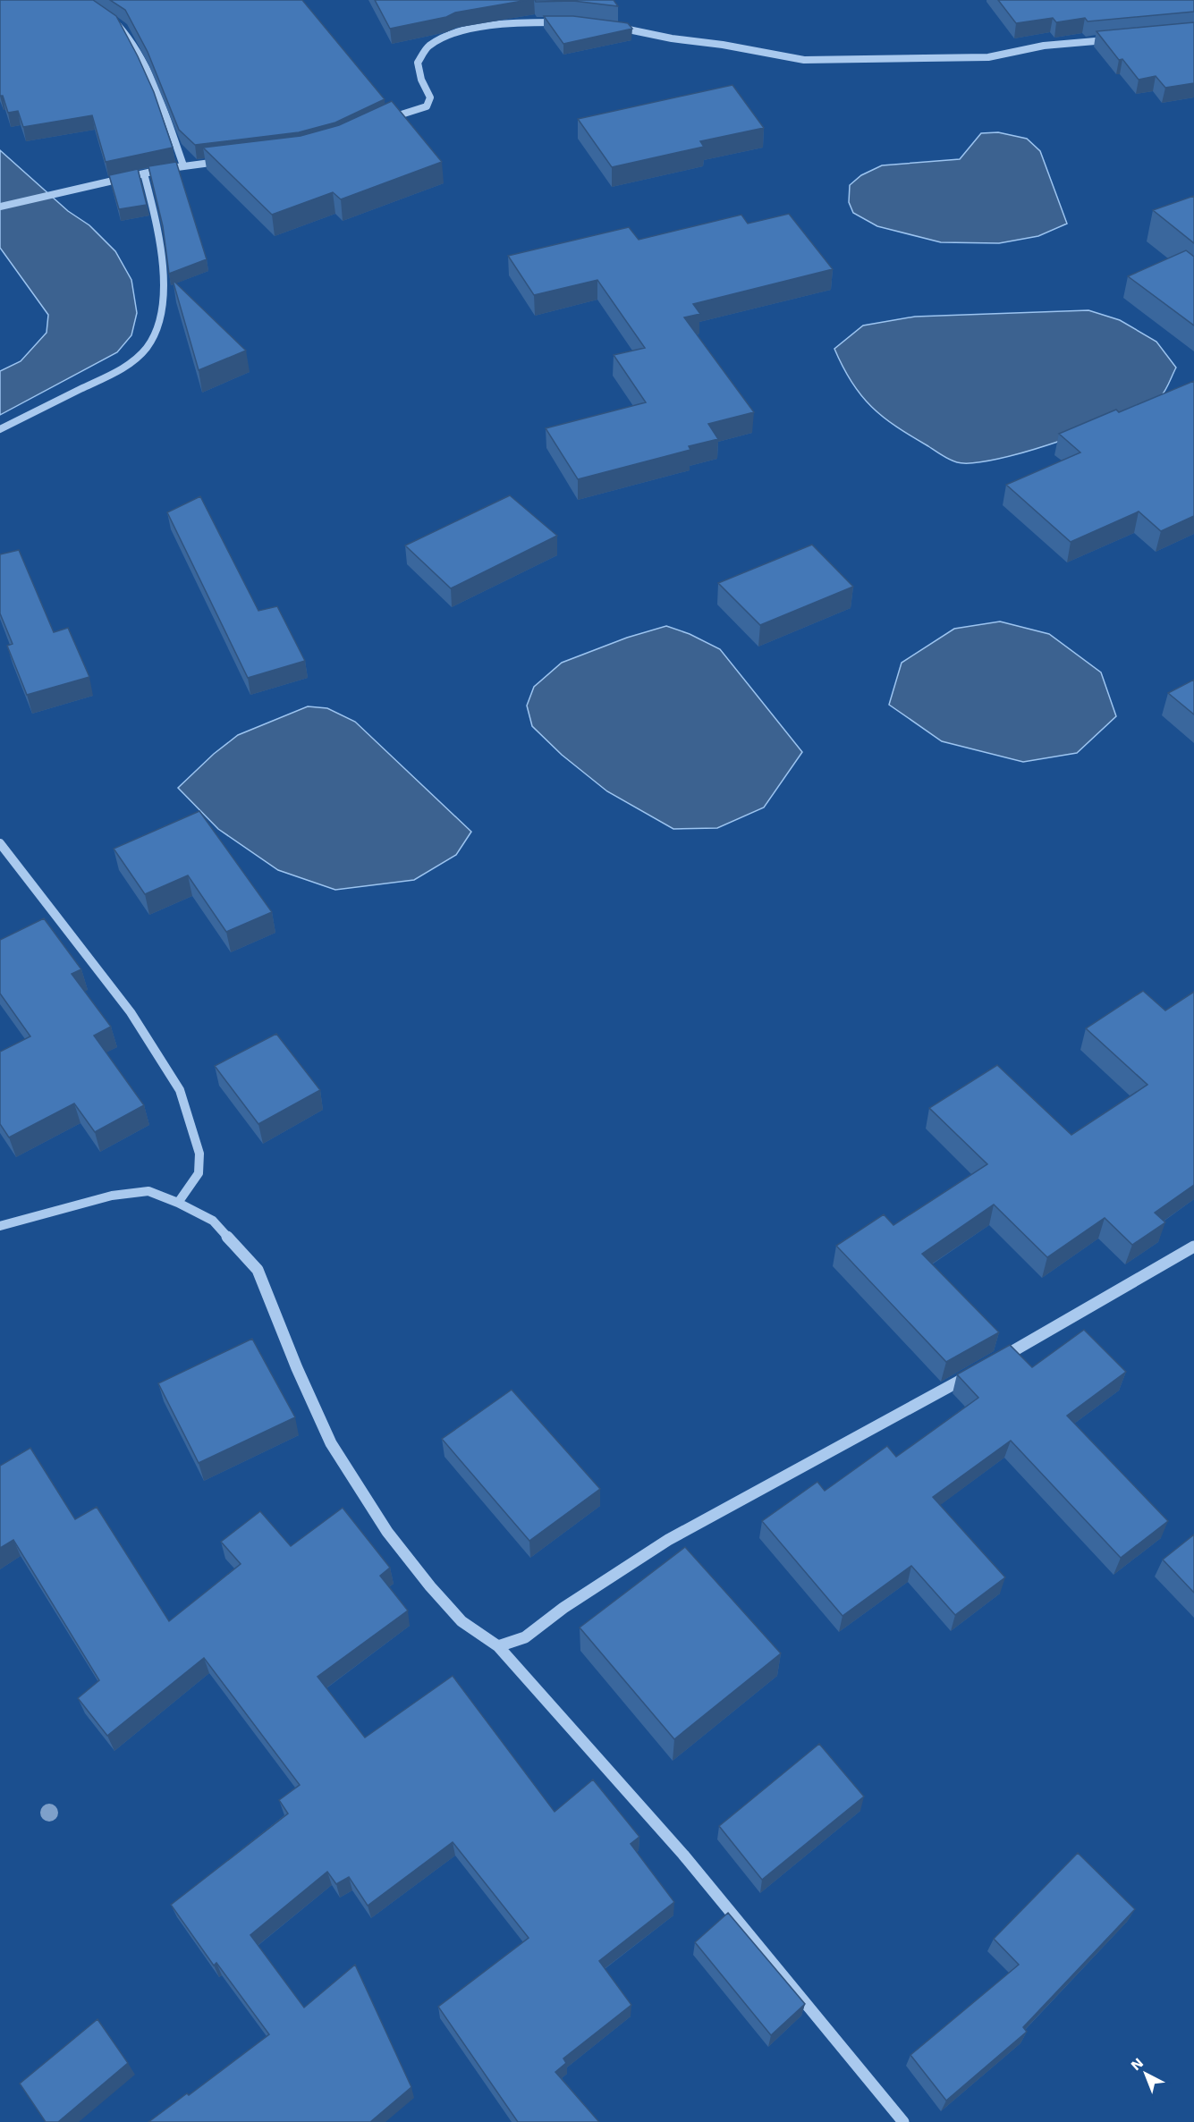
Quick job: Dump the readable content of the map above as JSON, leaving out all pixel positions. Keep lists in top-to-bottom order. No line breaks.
{"north":"top left"}
